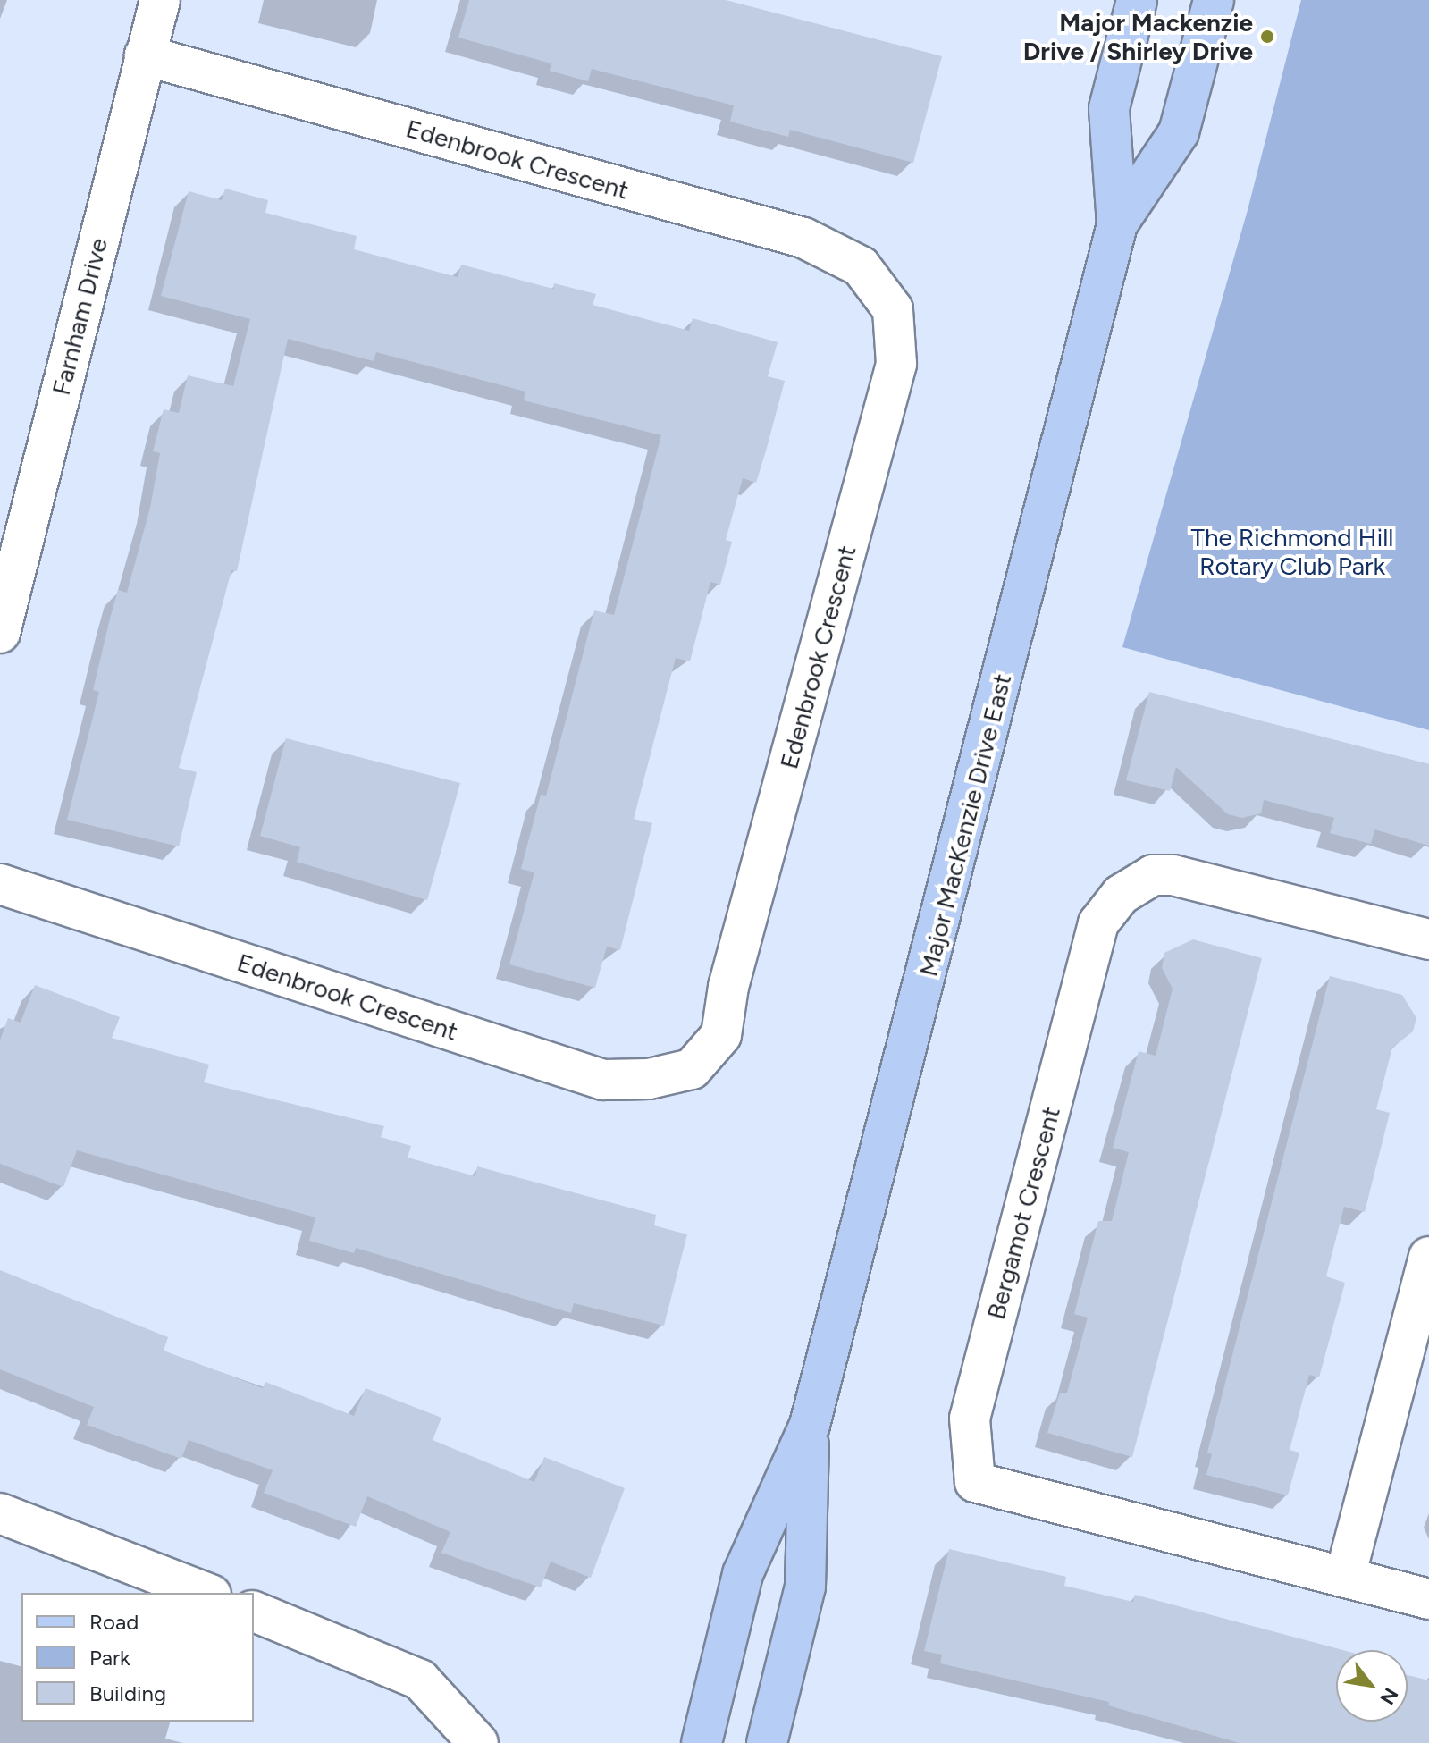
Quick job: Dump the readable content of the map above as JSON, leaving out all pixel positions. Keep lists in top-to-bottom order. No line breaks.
{"streets":{"main road":["Major MacKenzie Drive East"],"street":["Edenbrook Crescent","Farnham Drive","Bergamot Crescent"]},"crossings":[["Edenbrook Crescent","Farnham Drive"]],"parks":["The Richmond Hill Rotary Club Park"],"places":["Major Mackenzie Drive / Shirley Drive"],"legend":["Road","Park","Building"],"north":"bottom right"}
